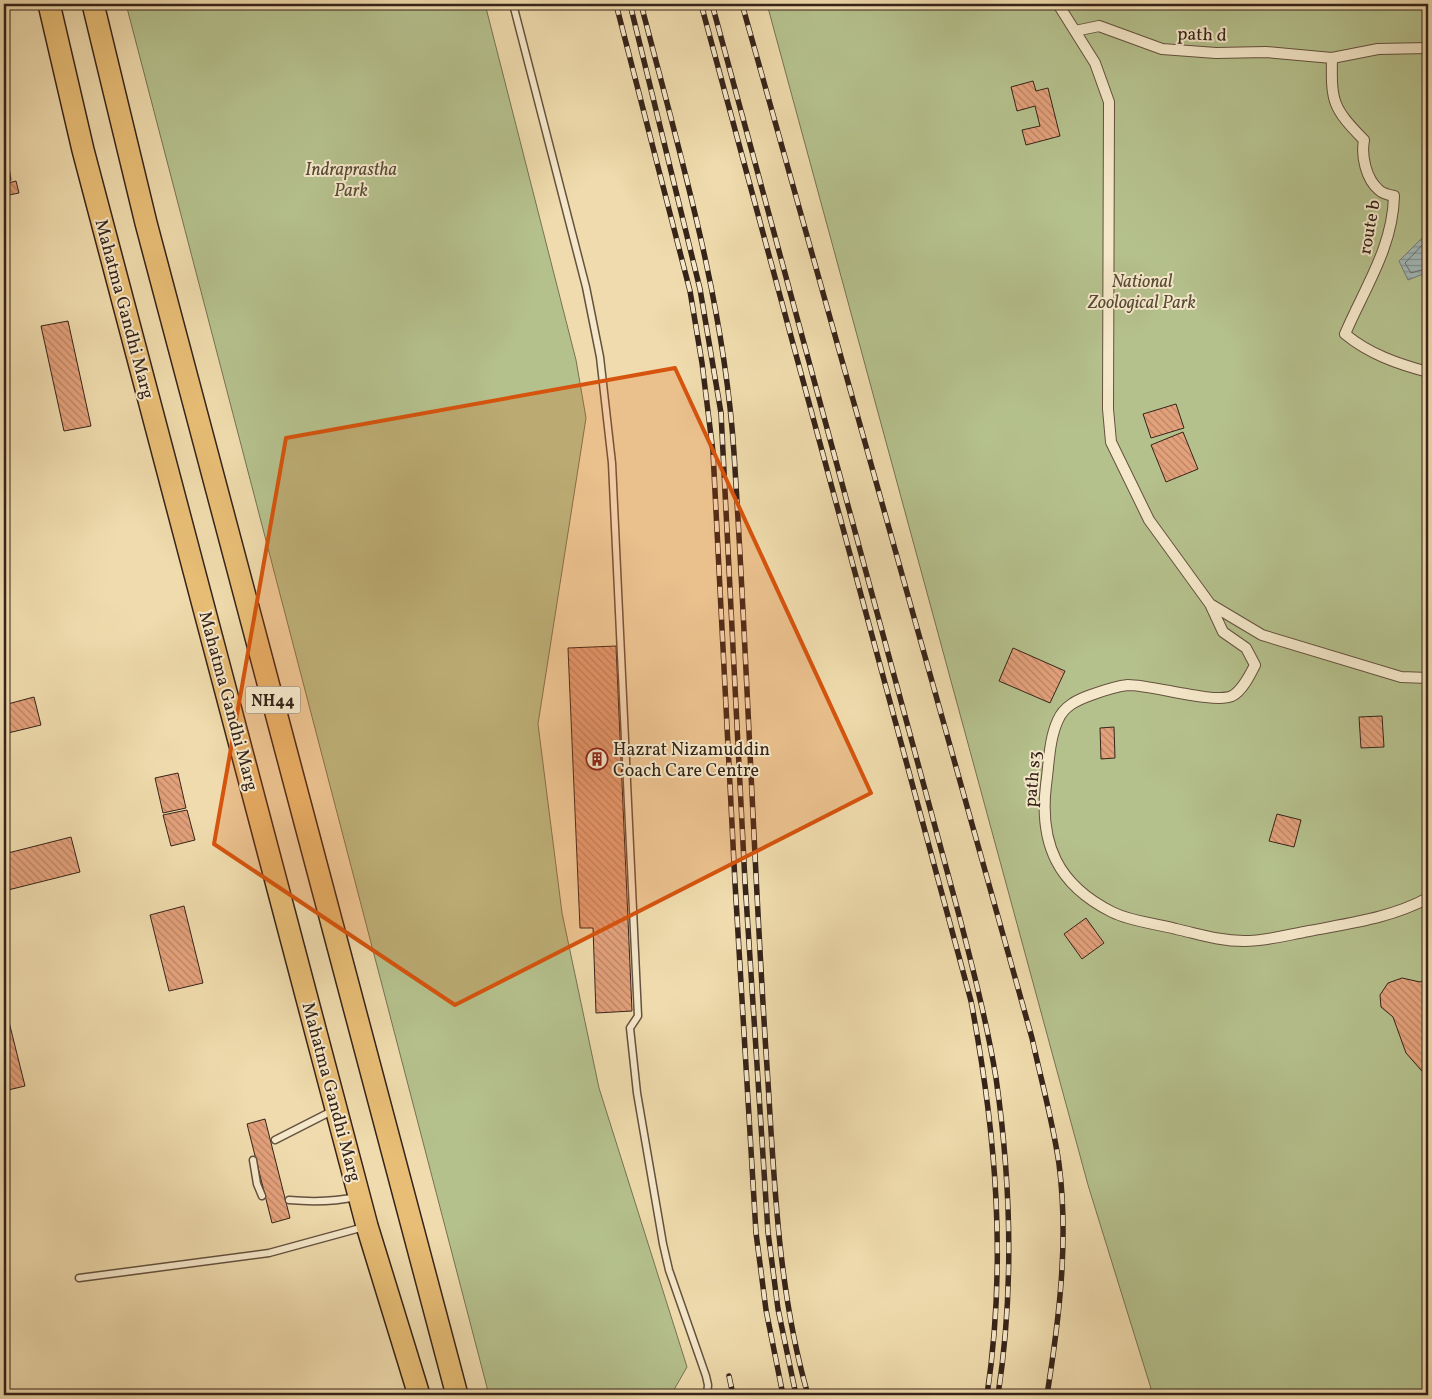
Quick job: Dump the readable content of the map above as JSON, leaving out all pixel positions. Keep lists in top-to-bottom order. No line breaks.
{"streets":{"highway":["Mahatma Gandhi Marg","NH44"],"street":["path d","route b","path s3"]},"crossings":[["path d","route b"]],"parks":["Indraprastha Park","National Zoological Park"],"places":{"building":["Hazrat Nizamuddin Coach Care Centre"]}}
